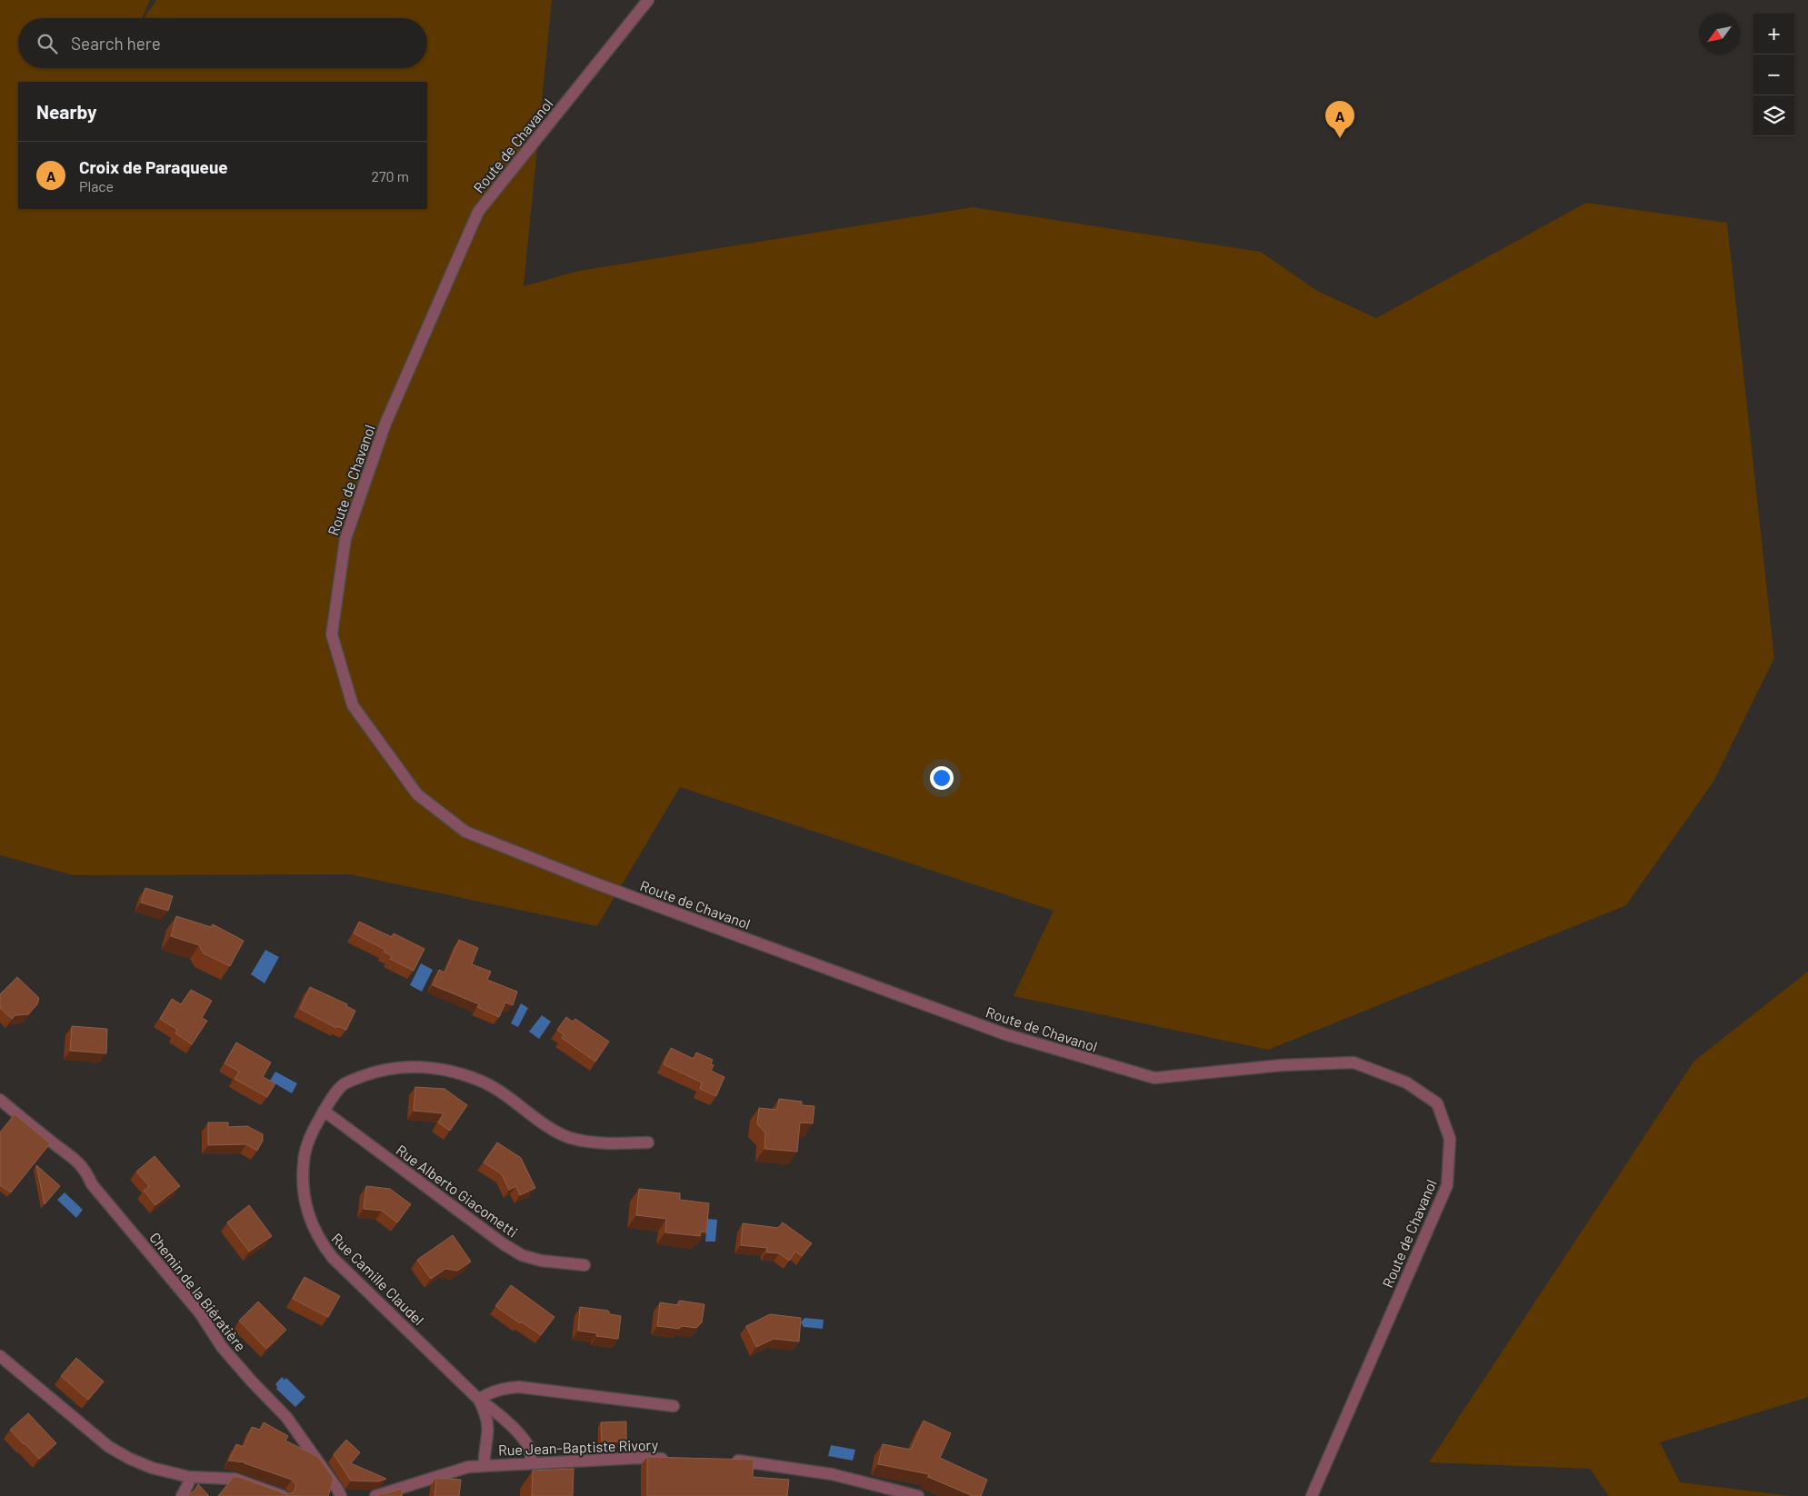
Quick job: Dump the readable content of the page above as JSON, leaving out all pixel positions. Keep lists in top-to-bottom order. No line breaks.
{"streets":{"street":["Route de Chavanol","Rue Alberto Giacometti","Rue Camille Claudel","Chemin de la Biératière","Rue Jean-Baptiste Rivory"]},"crossings":[["Rue Alberto Giacometti","Rue Camille Claudel"],["Rue Camille Claudel","Rue Jean-Baptiste Rivory"]],"north":"bottom left","page":{"map_buttons":["+","−"],"search":"Search here","heading":"Nearby","pins":"A","list":[{"mark":"A","name":"Croix de Paraqueue","note":"Place","value":"270 m"}]}}
